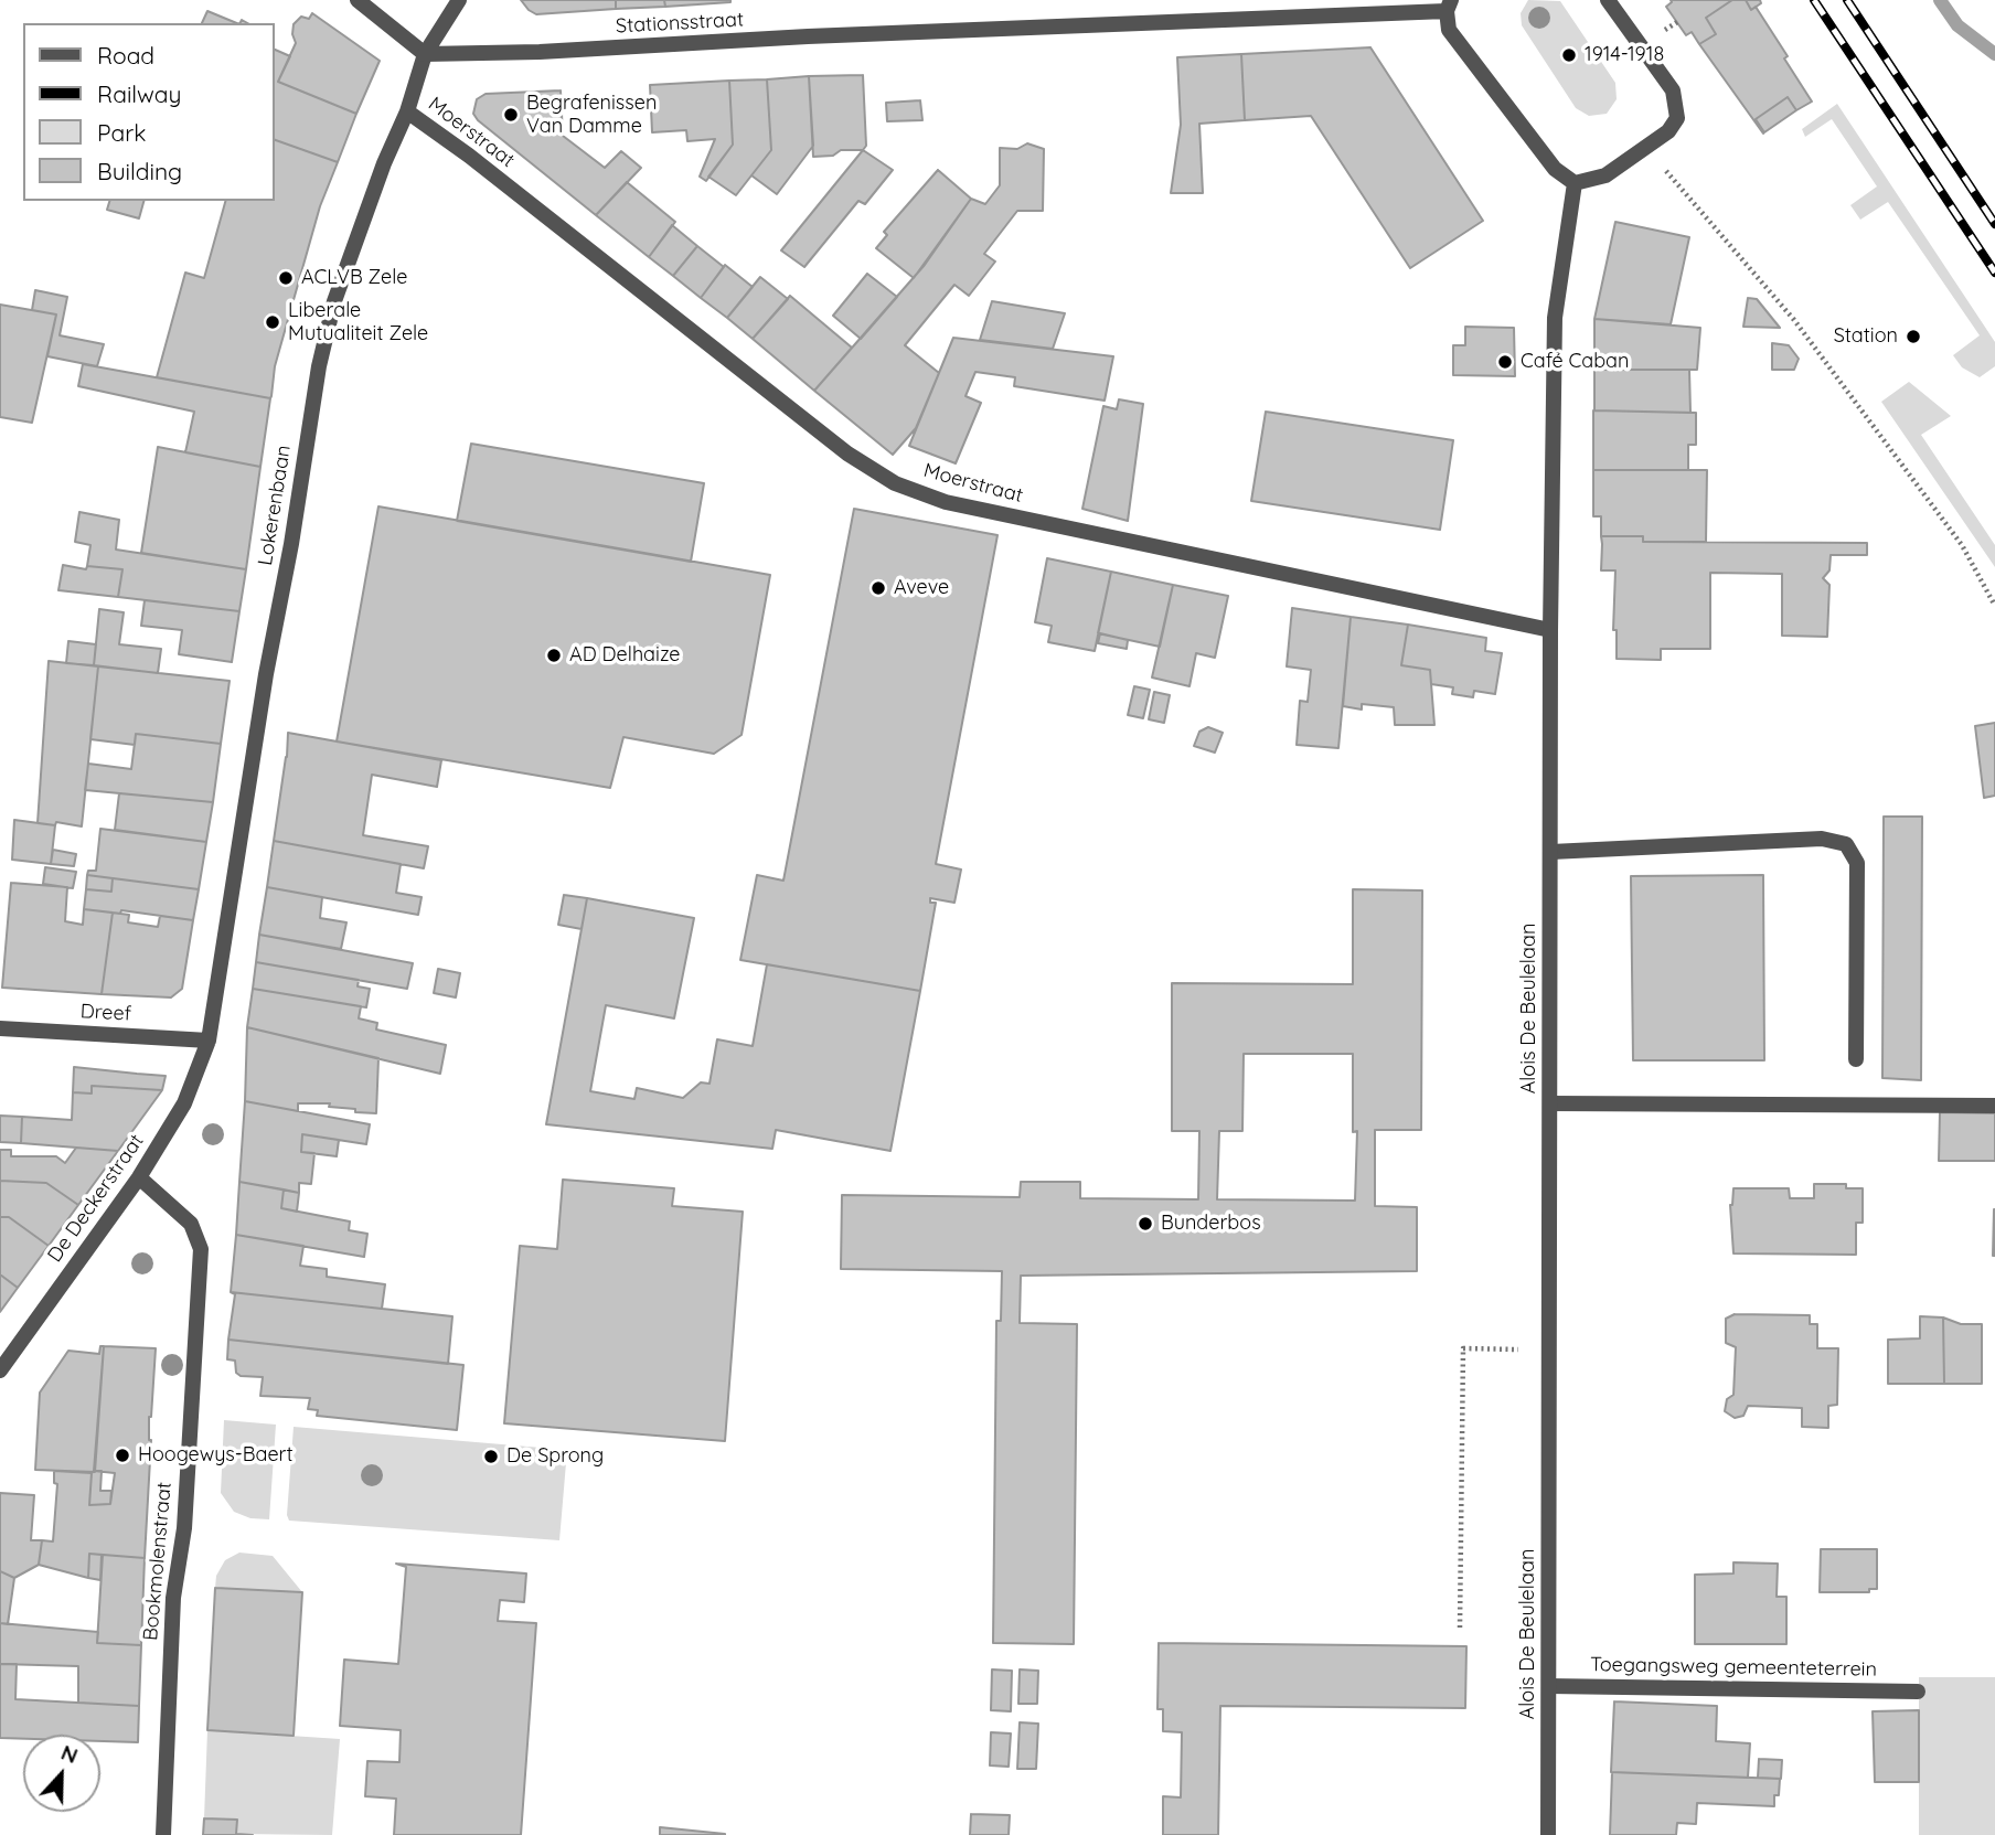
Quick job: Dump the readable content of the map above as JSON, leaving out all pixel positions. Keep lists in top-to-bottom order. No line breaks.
{"streets":{"street":["Stationsstraat","Moerstraat","Lokerenbaan","Alois De Beulelaan","Dreef","De Deckerstraat","Bookmolenstraat","Toegangsweg gemeenteterrein"]},"crossings":[["Stationsstraat","Lokerenbaan"],["Moerstraat","Lokerenbaan"],["Moerstraat","Alois De Beulelaan"],["Lokerenbaan","Dreef"],["Lokerenbaan","De Deckerstraat"],["Alois De Beulelaan","Toegangsweg gemeenteterrein"],["Dreef","De Deckerstraat"],["De Deckerstraat","Bookmolenstraat"]],"places":["1914-1918","Begrafenissen Van Damme","ACLVB Zele","Liberale Mutualiteit Zele","Station","Café Caban","Aveve","AD Delhaize","Bunderbos","Hoogewys-Baert","De Sprong"],"legend":["Road","Railway","Park","Building"],"north":"top"}
